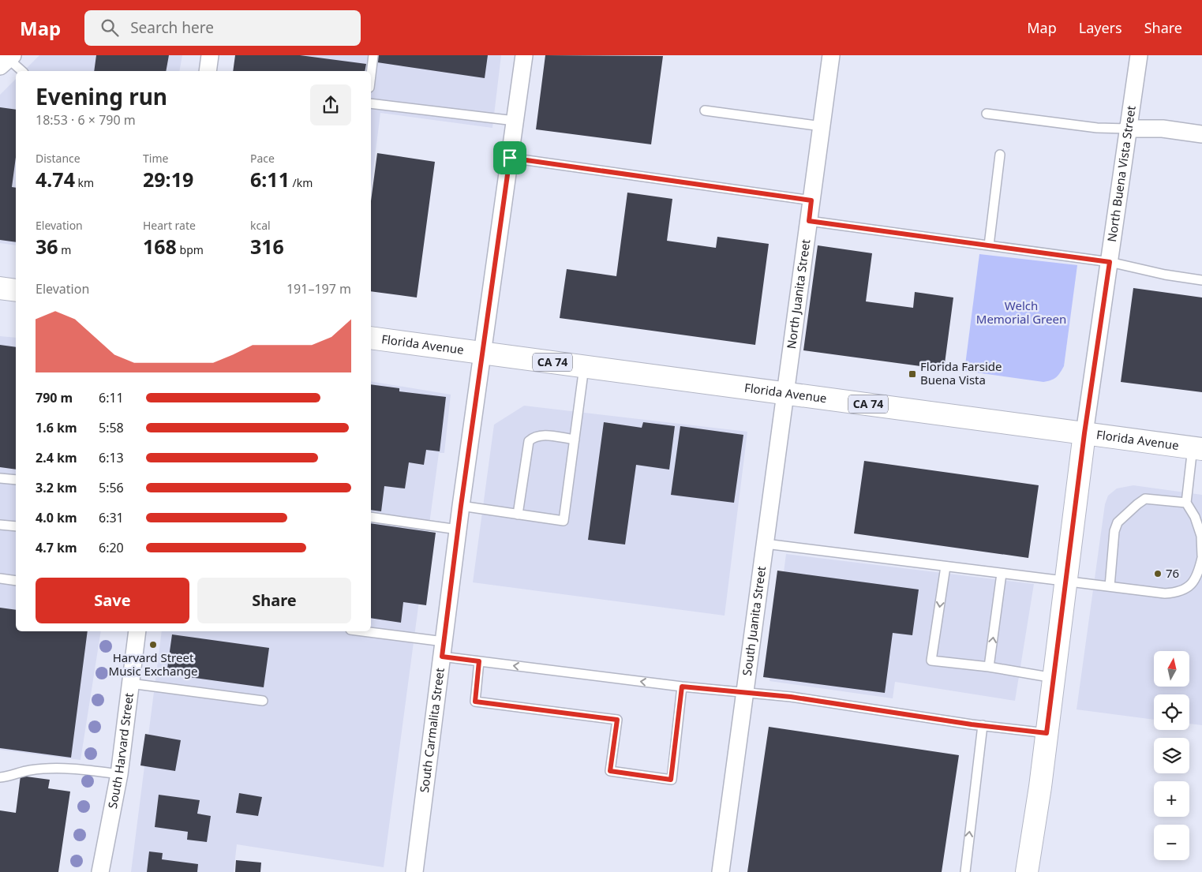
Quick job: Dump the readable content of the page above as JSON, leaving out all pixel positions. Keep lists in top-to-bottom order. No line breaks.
{"streets":{"main road":["Florida Avenue","CA 74"],"street":["North Buena Vista Street","North Juanita Street","South Juanita Street","South Carmalita Street","South Harvard Street"]},"crossings":[["North Buena Vista Street","Florida Avenue"],["North Juanita Street","Florida Avenue"],["North Juanita Street","South Juanita Street"],["Florida Avenue","South Juanita Street"],["Florida Avenue","South Carmalita Street"]],"parks":["Welch Memorial Green"],"places":{"transit":["Florida Farside Buena Vista"],"other":["76","Harvard Street Music Exchange"]},"north":"top","page":{"header":"Map","search":"Search here","nav":["Map","Layers","Share"],"heading":["Evening run","18:53 · 6 × 790 m"],"stats":[["Distance","4.74 km"],["Time","29:19"],["Pace","6:11 /km"],["Elevation","36 m"],["Heart rate","168 bpm"],["kcal","316"]],"chart":["Elevation","191–197 m"],"list":[{"name":"790 m","note":"6:11"},{"name":"1.6 km","note":"5:58"},{"name":"2.4 km","note":"6:13"},{"name":"3.2 km","note":"5:56"},{"name":"4.0 km","note":"6:31"},{"name":"4.7 km","note":"6:20"}],"buttons":["Save","Share"],"map_buttons":["+","−"]}}
